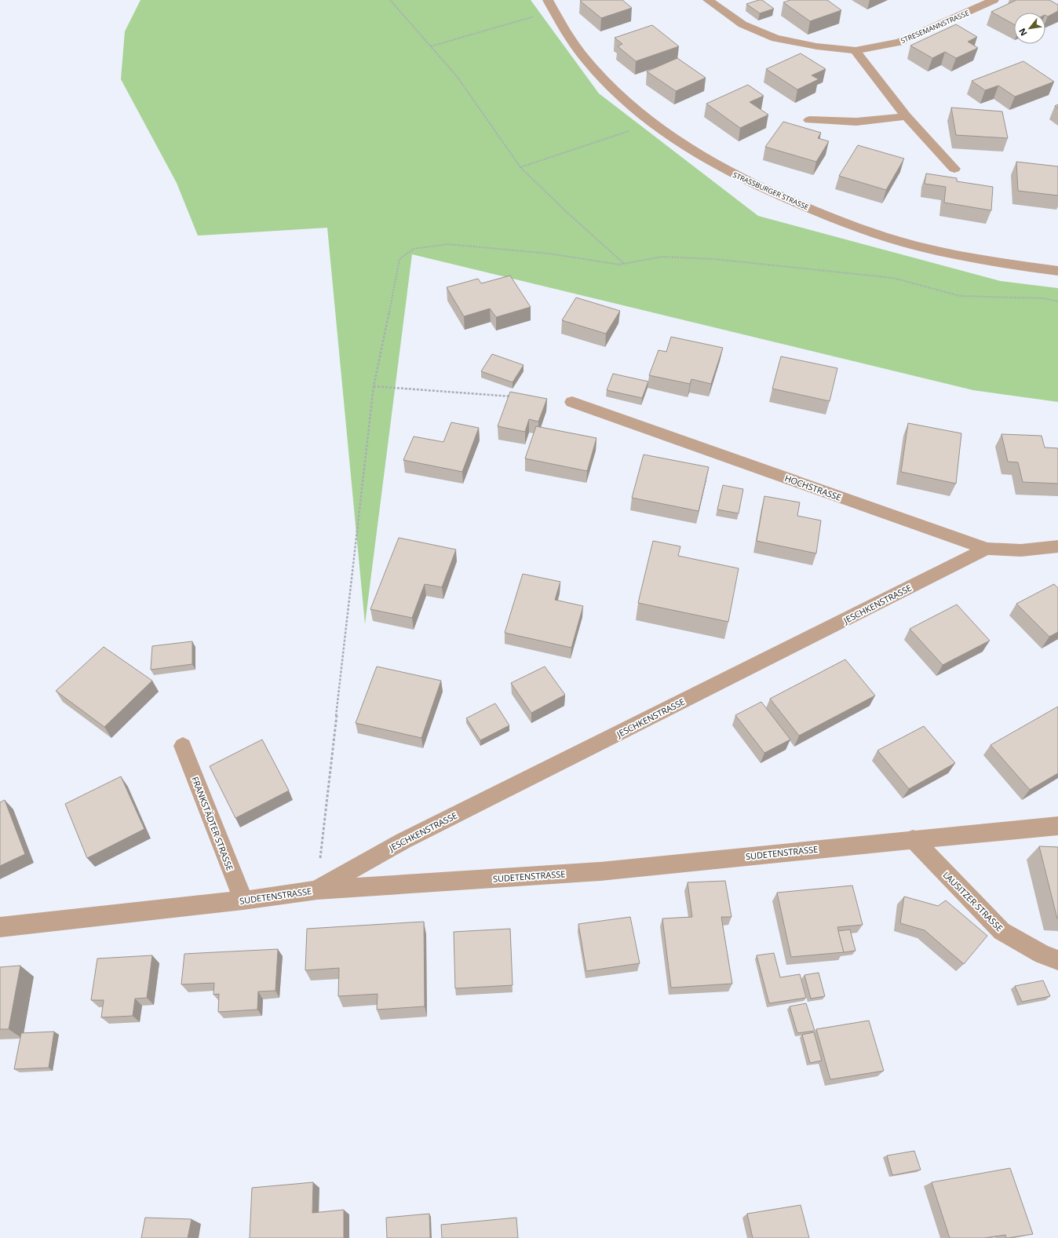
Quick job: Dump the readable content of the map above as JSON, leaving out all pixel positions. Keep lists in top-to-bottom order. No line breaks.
{"streets":{"street":["STRESEMANNSTRASSE","STRASSBURGER STRASSE","HOCHSTRASSE","JESCHKENSTRASSE","FRANKSTÄDTER STRASSE","SUDETENSTRASSE","LAUSITZER STRASSE"]},"crossings":[["HOCHSTRASSE","JESCHKENSTRASSE"],["JESCHKENSTRASSE","SUDETENSTRASSE"],["FRANKSTÄDTER STRASSE","SUDETENSTRASSE"],["SUDETENSTRASSE","LAUSITZER STRASSE"]],"north":"bottom left"}
